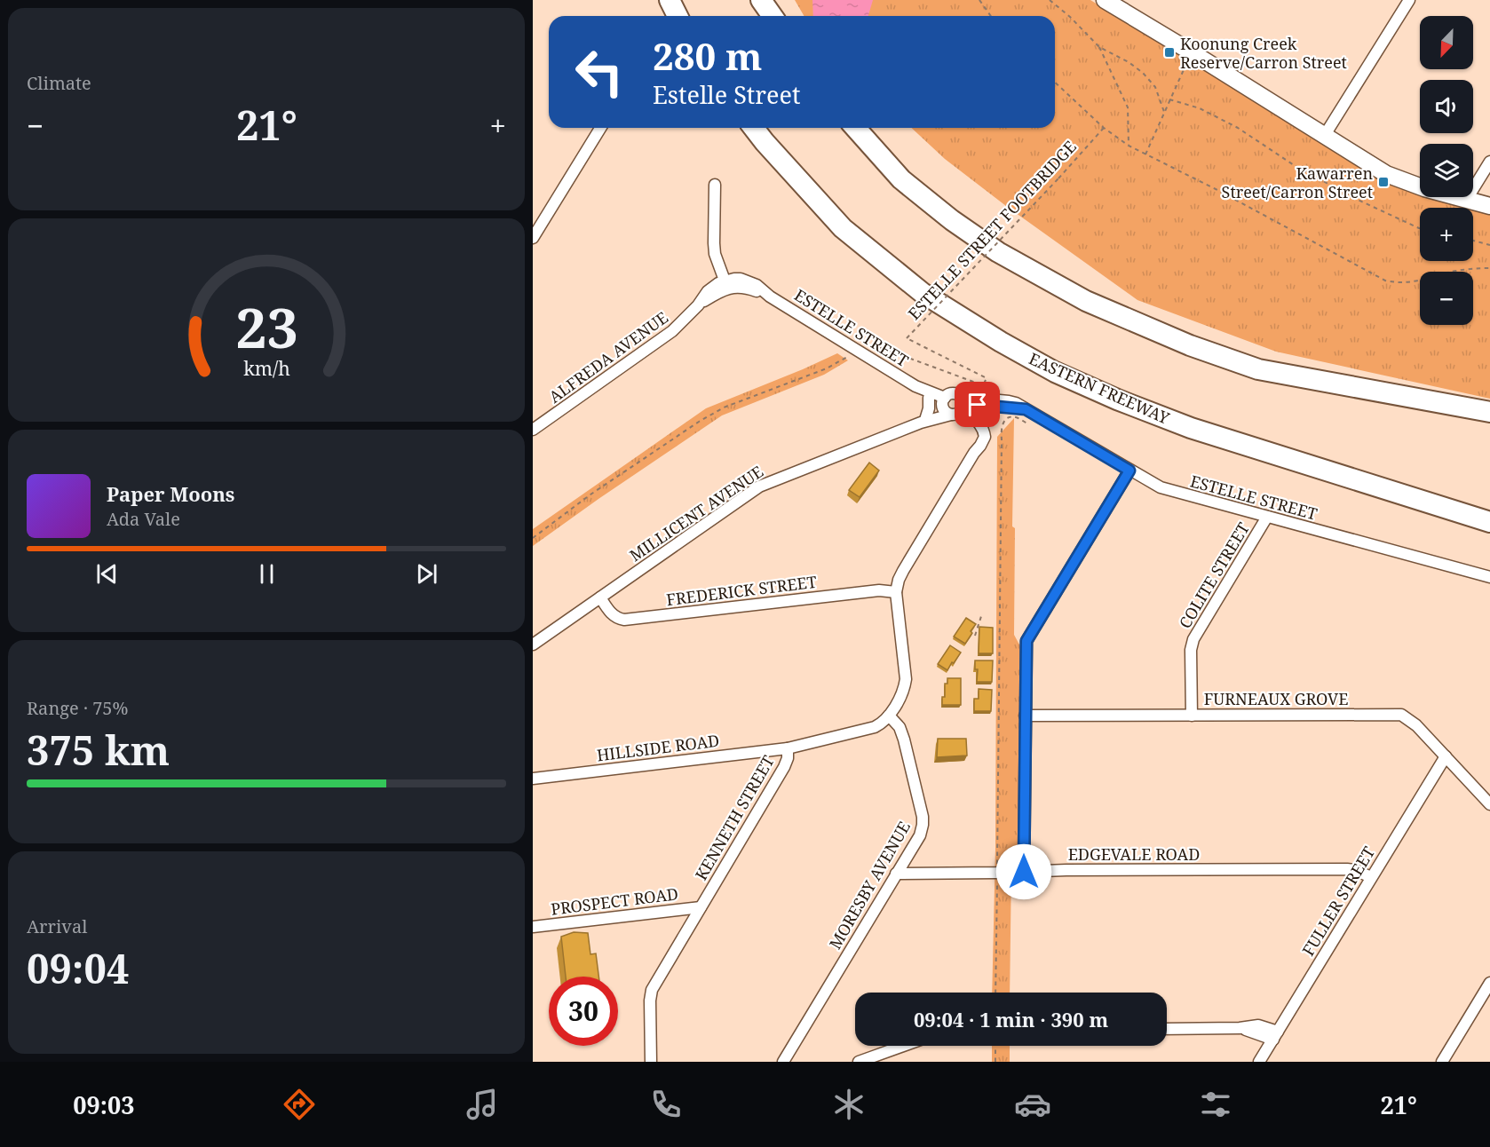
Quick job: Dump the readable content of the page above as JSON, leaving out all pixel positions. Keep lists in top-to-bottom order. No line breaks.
{"streets":{"highway":["EASTERN FREEWAY"],"street":["ESTELLE STREET","ALFREDA AVENUE","MILLICENT AVENUE","COLITE STREET","FREDERICK STREET","FURNEAUX GROVE","HILLSIDE ROAD","KENNETH STREET","EDGEVALE ROAD","MORESBY AVENUE","PROSPECT ROAD","FULLER STREET"],"path":["ESTELLE STREET FOOTBRIDGE"]},"crossings":[["ESTELLE STREET FOOTBRIDGE","ESTELLE STREET"],["ESTELLE STREET","ALFREDA AVENUE"],["ESTELLE STREET","MILLICENT AVENUE"],["ESTELLE STREET","COLITE STREET"],["MILLICENT AVENUE","FREDERICK STREET"],["COLITE STREET","FURNEAUX GROVE"],["FREDERICK STREET","KENNETH STREET"],["FURNEAUX GROVE","FULLER STREET"],["HILLSIDE ROAD","KENNETH STREET"],["KENNETH STREET","MORESBY AVENUE"],["KENNETH STREET","PROSPECT ROAD"],["EDGEVALE ROAD","MORESBY AVENUE"],["EDGEVALE ROAD","FULLER STREET"]],"places":{"transit":["Koonung Creek Reserve/Carron Street","Kawarren Street/Carron Street"]},"north":"bottom left","page":{"tile":["Climate",["Range · 75%","375 km"],["Arrival","09:04"]],"map_buttons":["+","−"],"turn":["280 m","Estelle Street"],"heat":["−","21°","+"],"song":["Paper Moons","Ada Vale"],"limit":"30","trip":"09:04 · 1 min · 390 m","tabs":["09:03","21°"],"gauge":["23","km/h"]}}
